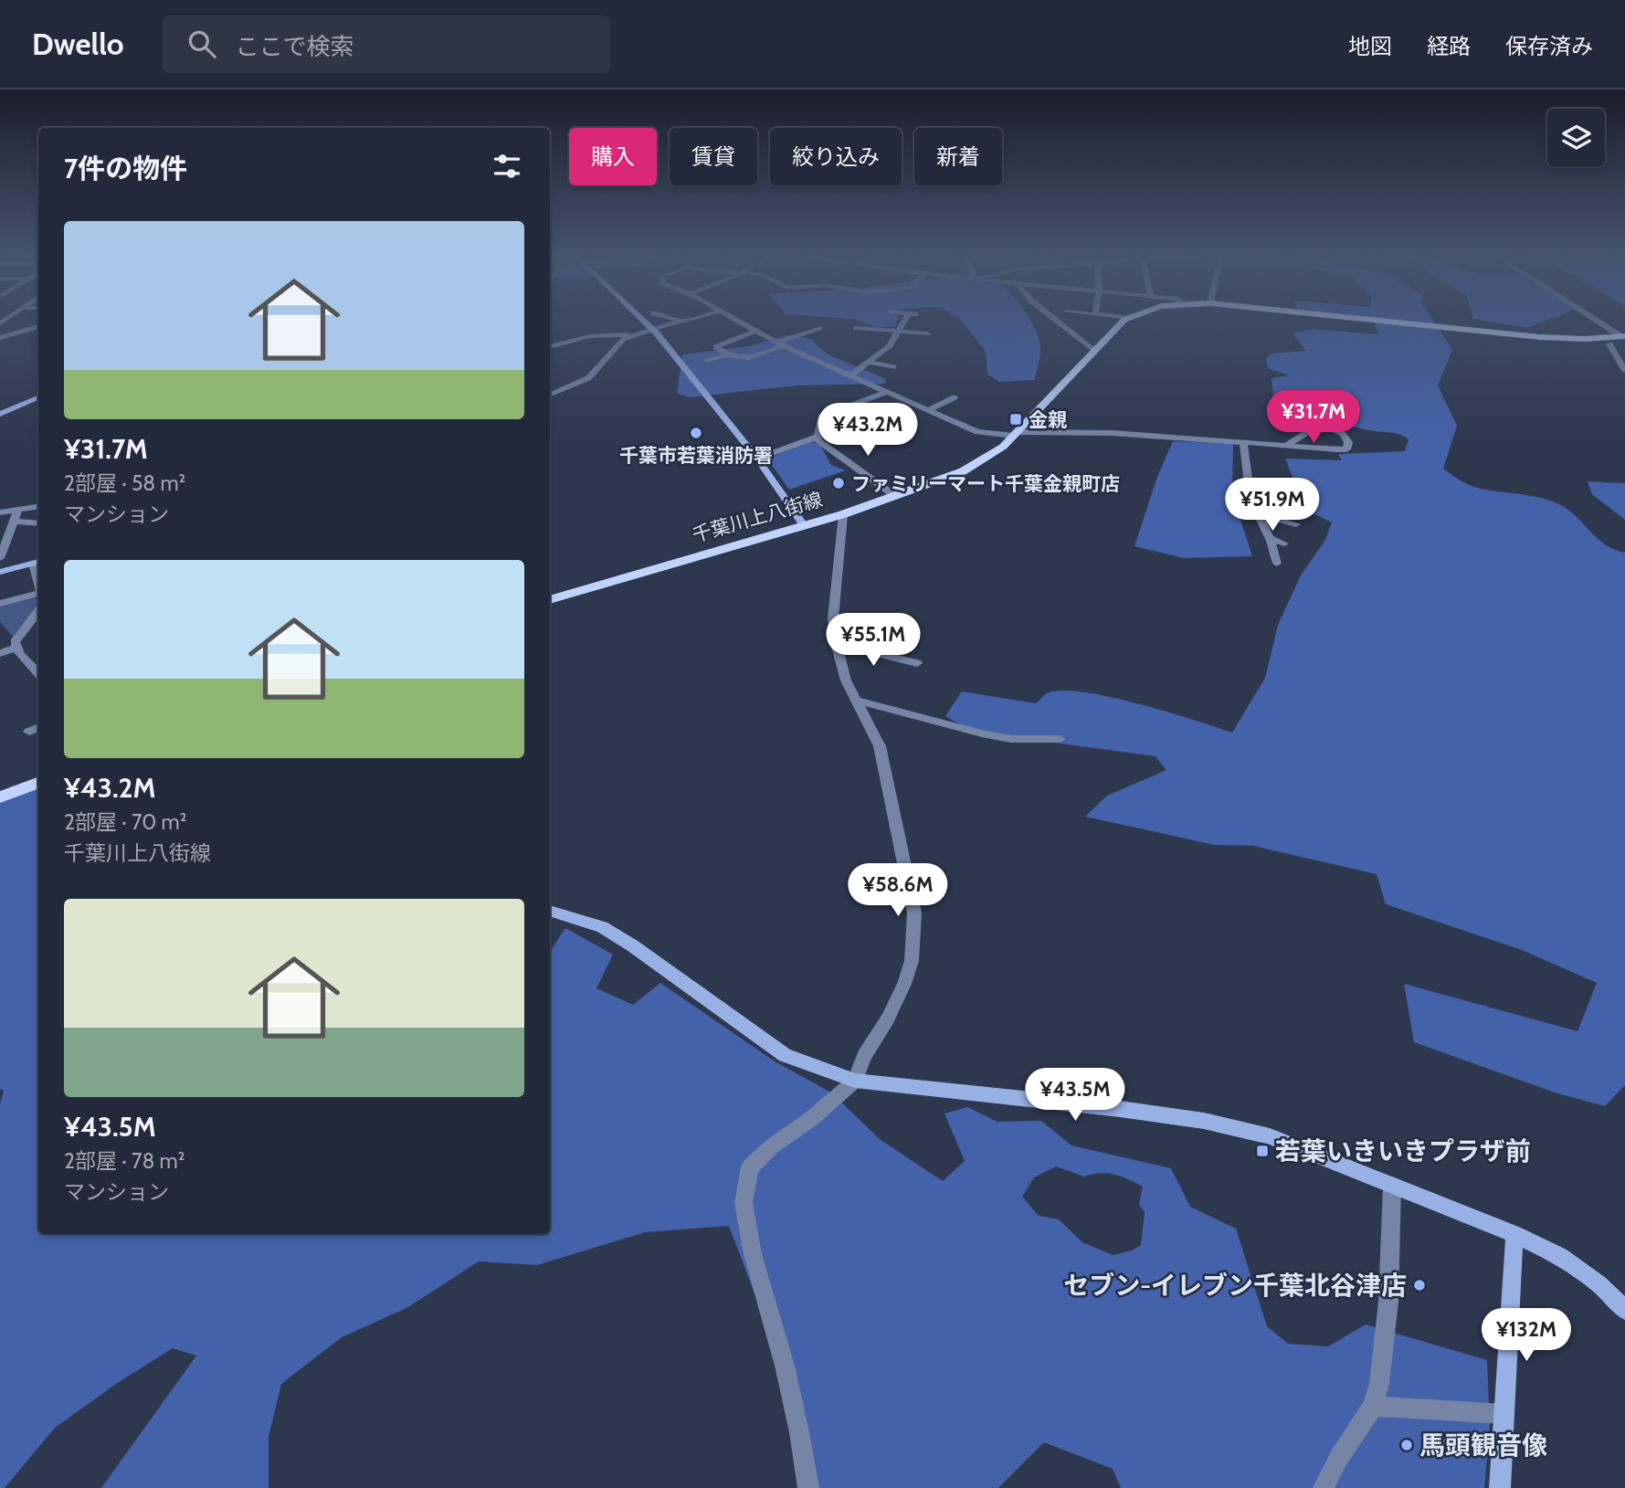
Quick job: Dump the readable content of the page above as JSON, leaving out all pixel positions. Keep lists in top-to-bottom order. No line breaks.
{"streets":{"main road":["千葉川上八街線"]},"places":{"transit":["金親","若葉いきいきプラザ前"],"other":["千葉市若葉消防署","ファミリーマート千葉金親町店","セブン-イレブン千葉北谷津店","馬頭観音像"]},"page":{"header":"Dwello","search":"ここで検索","nav":["地図","経路","保存済み"],"chip":["購入","賃貸","絞り込み","新着"],"heading":"7件の物件","list":[{"name":"¥31.7M","note":"2部屋 · 58 m² · マンション"},{"name":"¥43.2M","note":"2部屋 · 70 m² · 千葉川上八街線"},{"name":"¥43.5M","note":"2部屋 · 78 m² · マンション"}],"price":["¥31.7M","¥43.2M","¥51.9M","¥55.1M","¥58.6M","¥43.5M","¥132M"]}}
